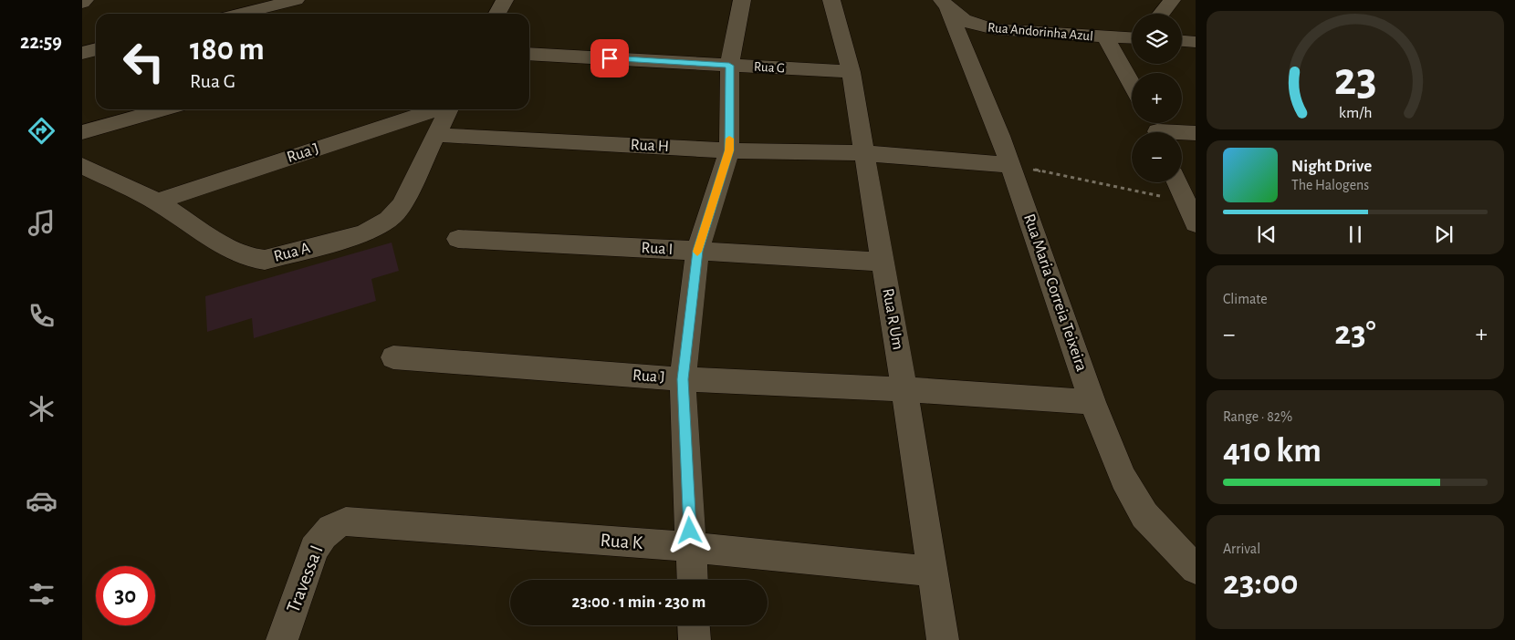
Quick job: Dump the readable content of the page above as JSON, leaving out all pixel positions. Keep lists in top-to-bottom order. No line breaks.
{"streets":{"street":["Rua Andorinha Azul","Rua G","Rua H","Rua J","Rua I","Rua A","Rua Maria Correia Teixeira","Rua R Um","Rua K","Travessa I"]},"crossings":[["Rua Andorinha Azul","Rua Maria Correia Teixeira"],["Rua G","Rua R Um"],["Rua H","Rua A"],["Rua H","Rua Maria Correia Teixeira"],["Rua H","Rua R Um"],["Rua J","Rua A"],["Rua J","Rua Maria Correia Teixeira"],["Rua J","Rua R Um"],["Rua I","Rua R Um"],["Rua R Um","Rua K"],["Rua K","Travessa I"]],"page":{"tabs":"22:59","map_buttons":["+","−"],"turn":["180 m","Rua G"],"song":["Night Drive","The Halogens"],"tile":["Climate",["Range · 82%","410 km"],["Arrival","23:00"]],"heat":["−","23°","+"],"limit":"30","trip":"23:00 · 1 min · 230 m","gauge":["23","km/h"]}}
